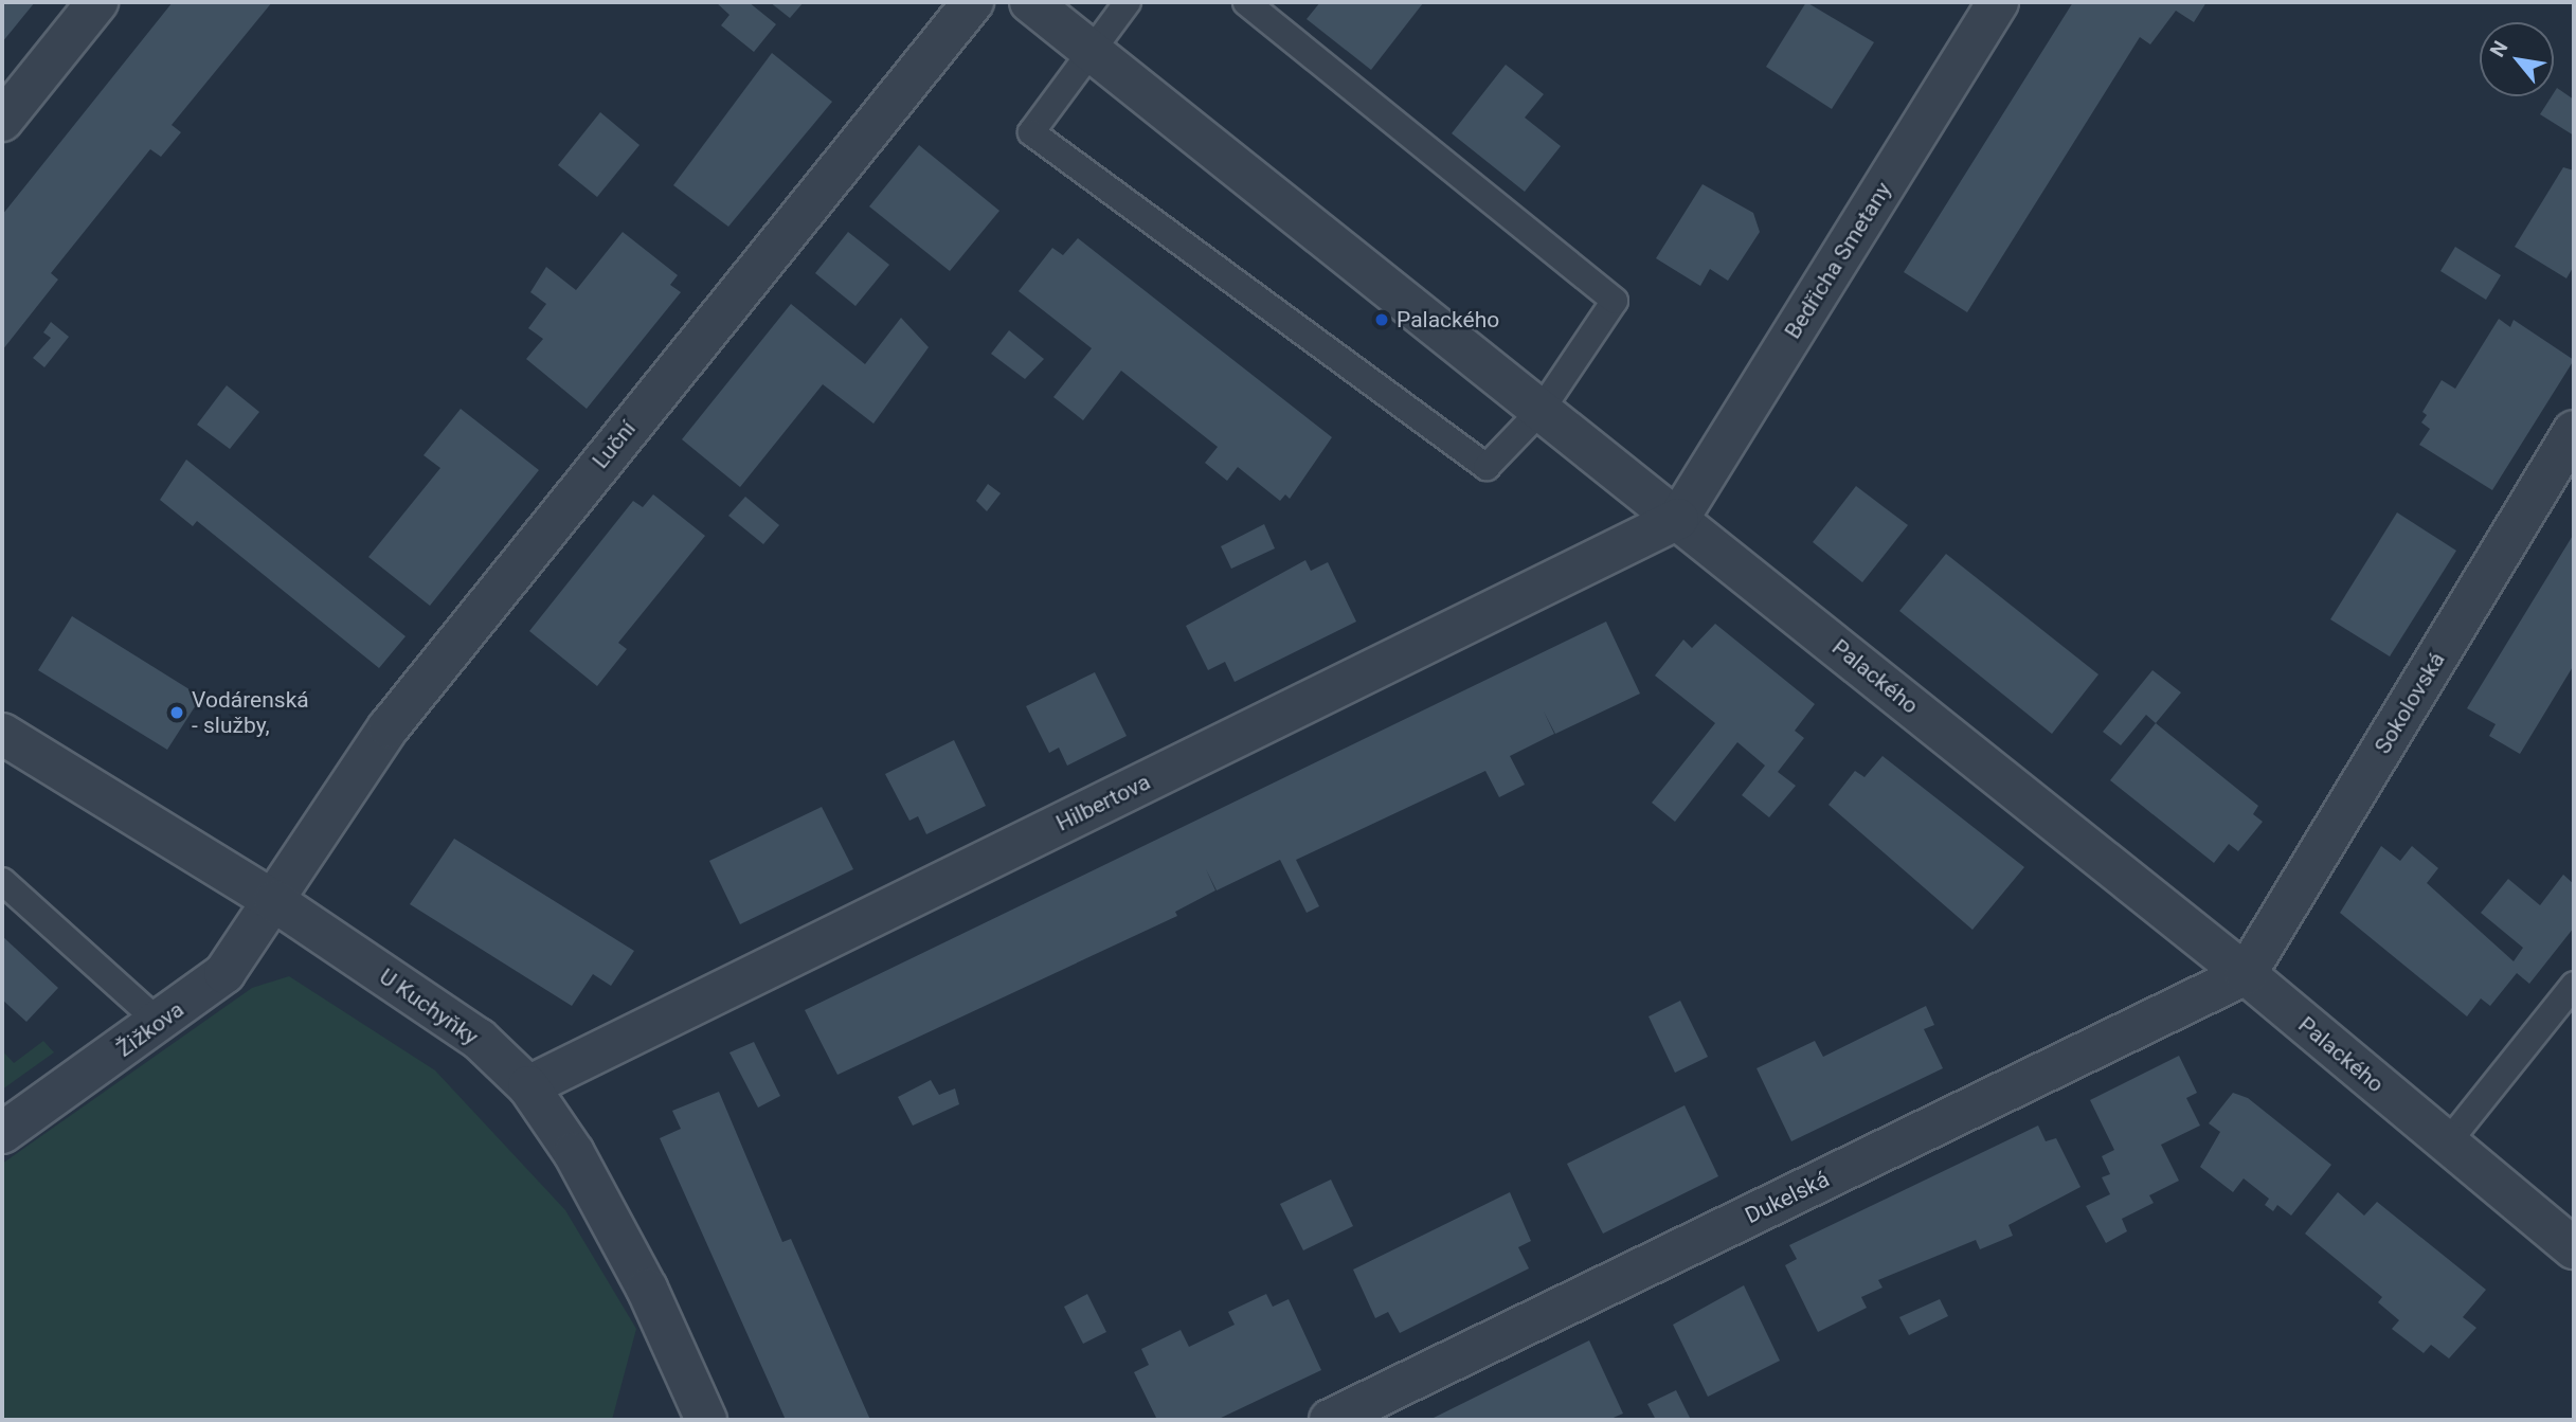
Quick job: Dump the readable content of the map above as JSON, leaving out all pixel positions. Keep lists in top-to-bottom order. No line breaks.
{"streets":{"street":["Bedřicha Smetany","Luční","Palackého","Sokolovská","Hilbertova","U Kuchyňky","Žižkova","Dukelská"]},"crossings":[["Bedřicha Smetany","Palackého"],["Bedřicha Smetany","Hilbertova"],["Luční","U Kuchyňky"],["Luční","Žižkova"],["Palackého","Sokolovská"],["Palackého","Hilbertova"],["Palackého","Dukelská"],["Sokolovská","Dukelská"],["Hilbertova","U Kuchyňky"],["U Kuchyňky","Žižkova"]],"places":["Palackého","Vodárenská - služby,"],"north":"top left"}
